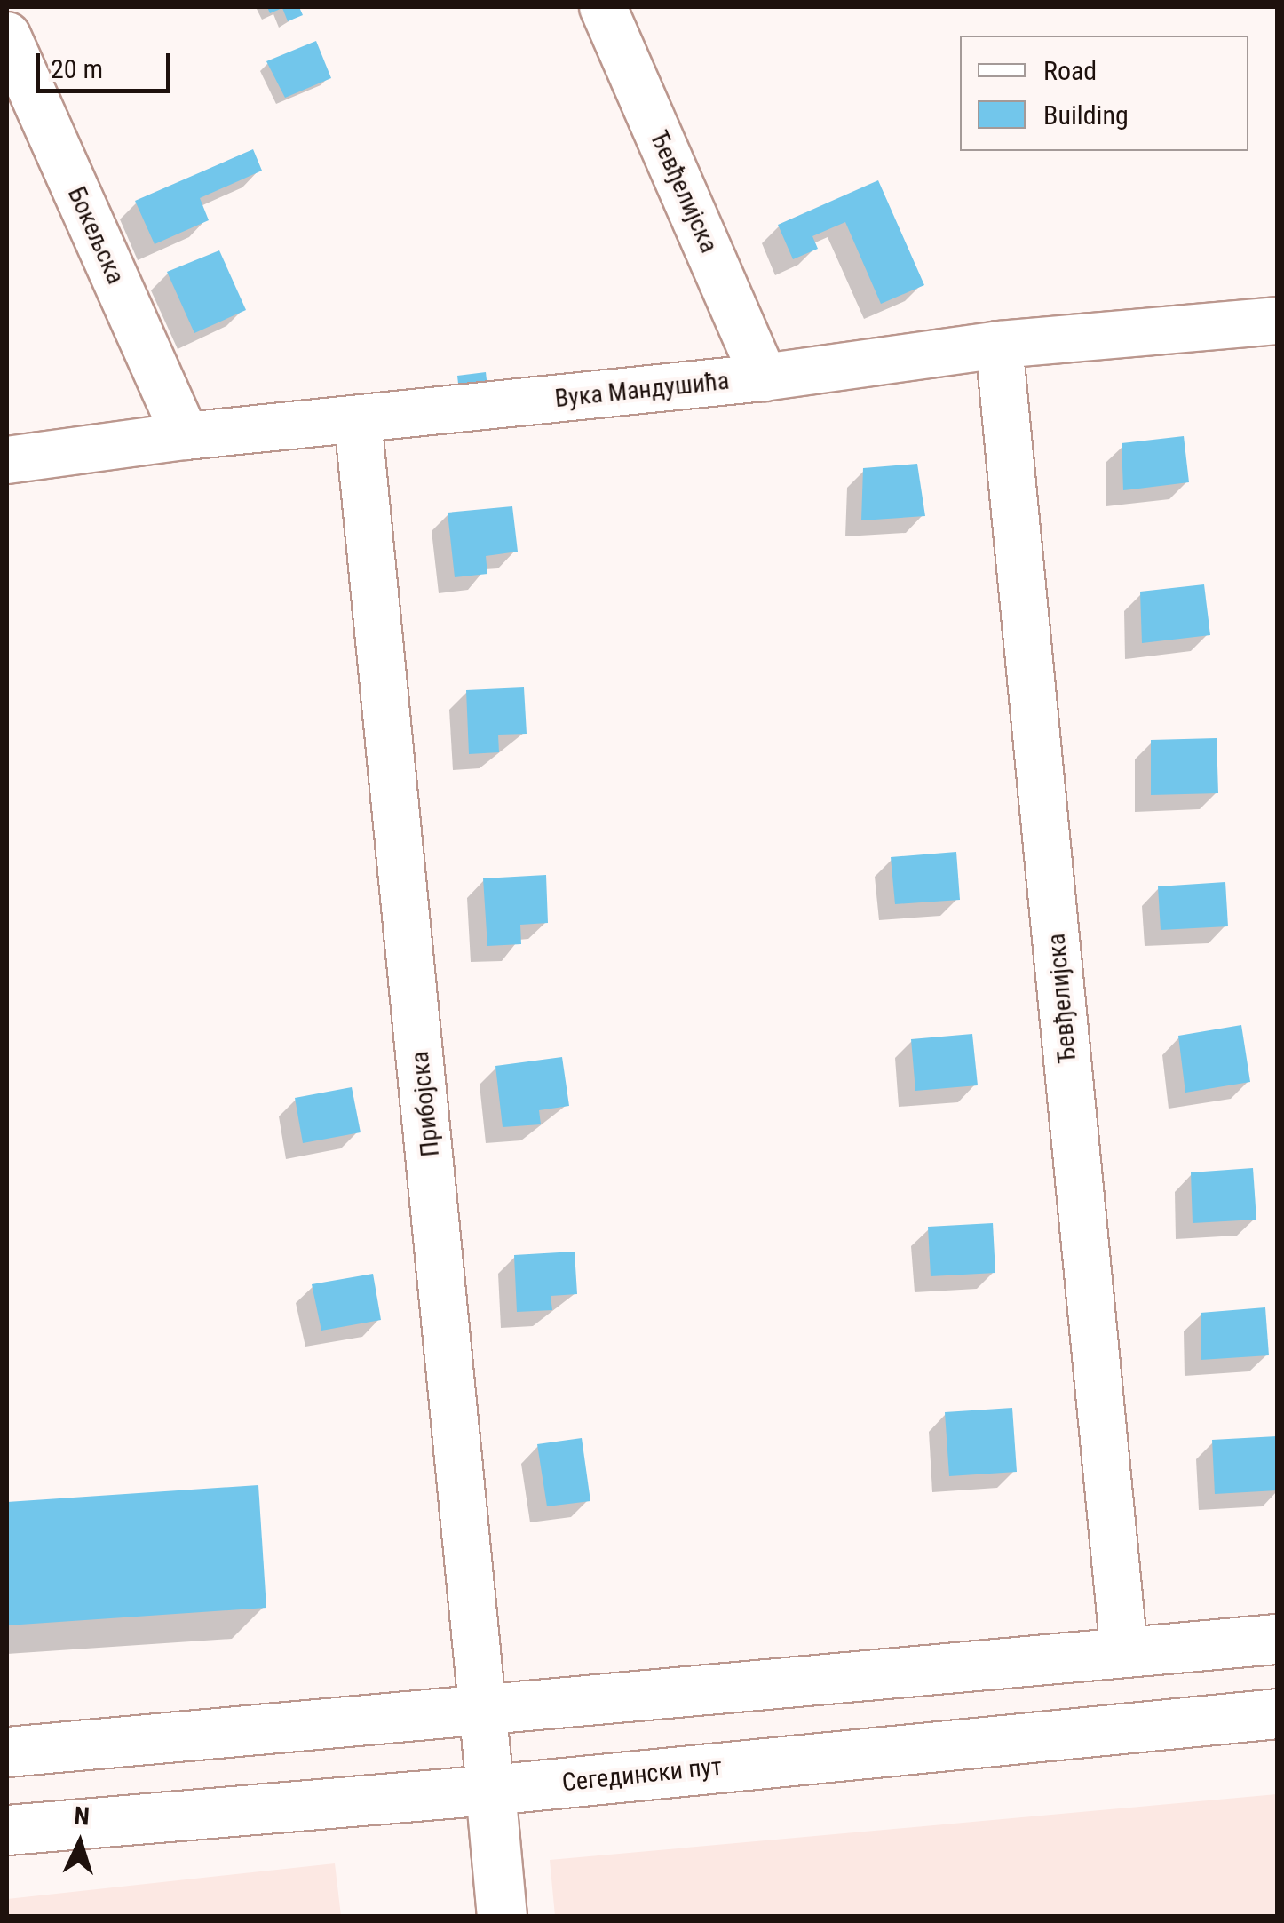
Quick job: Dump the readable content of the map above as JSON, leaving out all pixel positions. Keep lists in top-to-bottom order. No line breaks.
{"streets":{"main road":["Сегедински пут"],"street":["Ђевђелијска","Бокељска","Вука Мандушића","Прибојска"]},"crossings":[["Ђевђелијска","Вука Мандушића"],["Бокељска","Вука Мандушића"],["Вука Мандушића","Прибојска"],["Прибојска","Сегедински пут"]],"legend":["Road","Building"],"scale_bar":"20 m","north":"top"}
